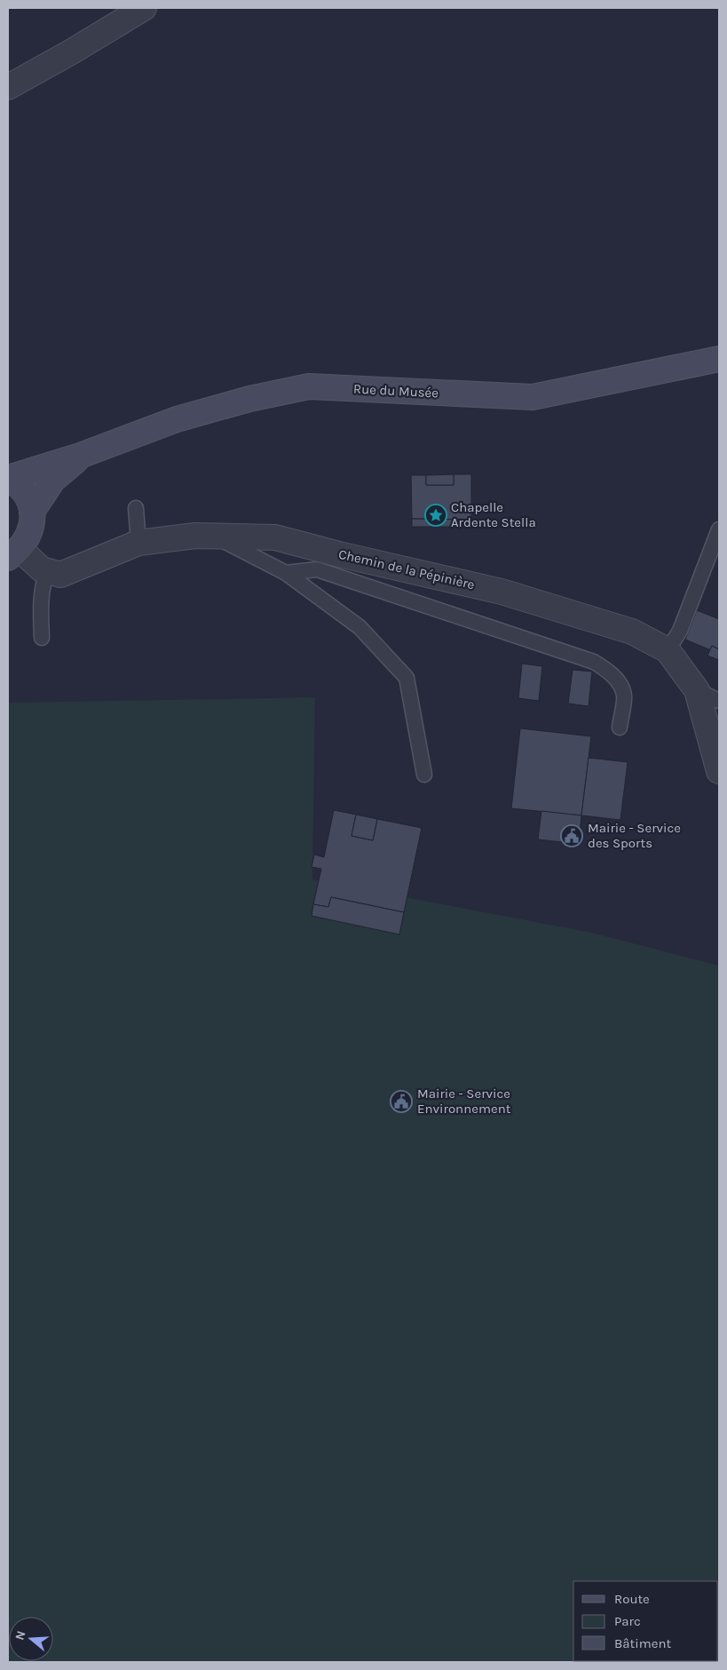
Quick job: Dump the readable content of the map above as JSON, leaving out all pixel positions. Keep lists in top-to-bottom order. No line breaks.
{"streets":{"main road":["Rue du Musée"],"street":["Chemin de la Pépinière"]},"places":{"place":["Chapelle Ardente Stella"],"public building":["Mairie - Service des Sports","Mairie - Service Environnement"]},"legend":["Route","Parc","Bâtiment"],"north":"left"}
